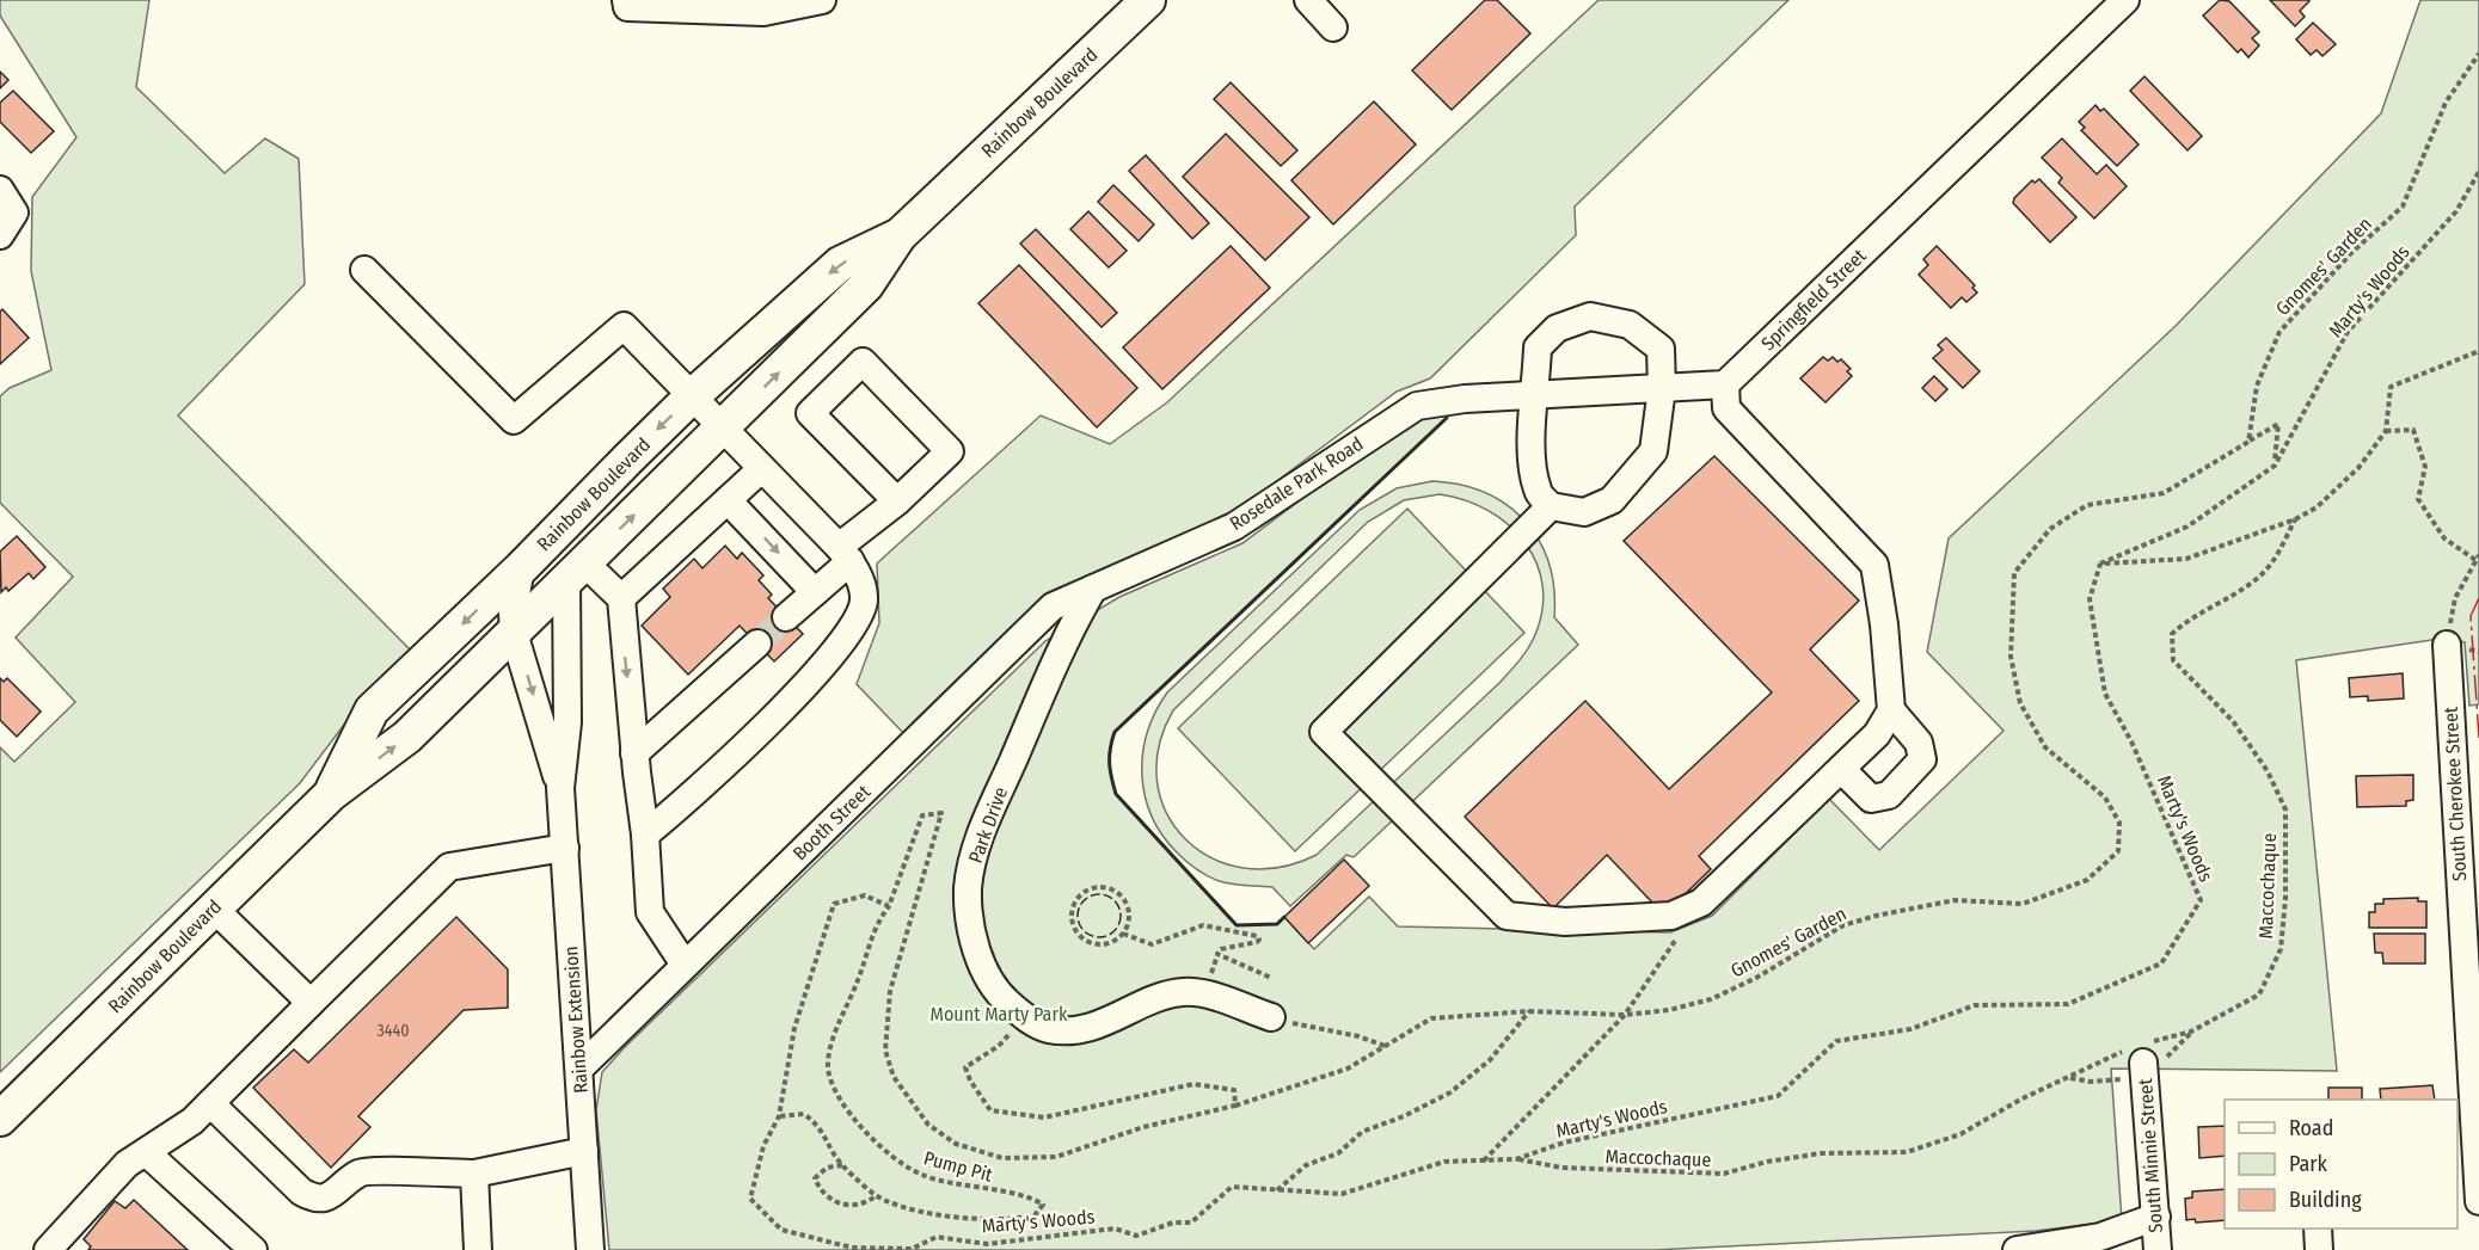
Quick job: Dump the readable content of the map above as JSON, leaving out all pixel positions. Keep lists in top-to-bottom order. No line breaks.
{"streets":{"main road":["Rainbow Boulevard"],"street":["Springfield Street","Rosedale Park Road","South Cherokee Street","Booth Street","Park Drive","Rainbow Extension","South Minnie Street"],"path":["Gnomes' Garden","Marty's Woods","Maccochaque","Pump Pit"]},"crossings":[["Rainbow Boulevard","Rainbow Extension"],["Marty's Woods","Maccochaque"],["Marty's Woods","Pump Pit"],["Rosedale Park Road","Booth Street"],["Rosedale Park Road","Park Drive"],["Booth Street","Park Drive"],["Booth Street","Rainbow Extension"],["Maccochaque","South Minnie Street"]],"parks":["Mount Marty Park"],"house_numbers":["3440"],"legend":["Road","Park","Building"]}
